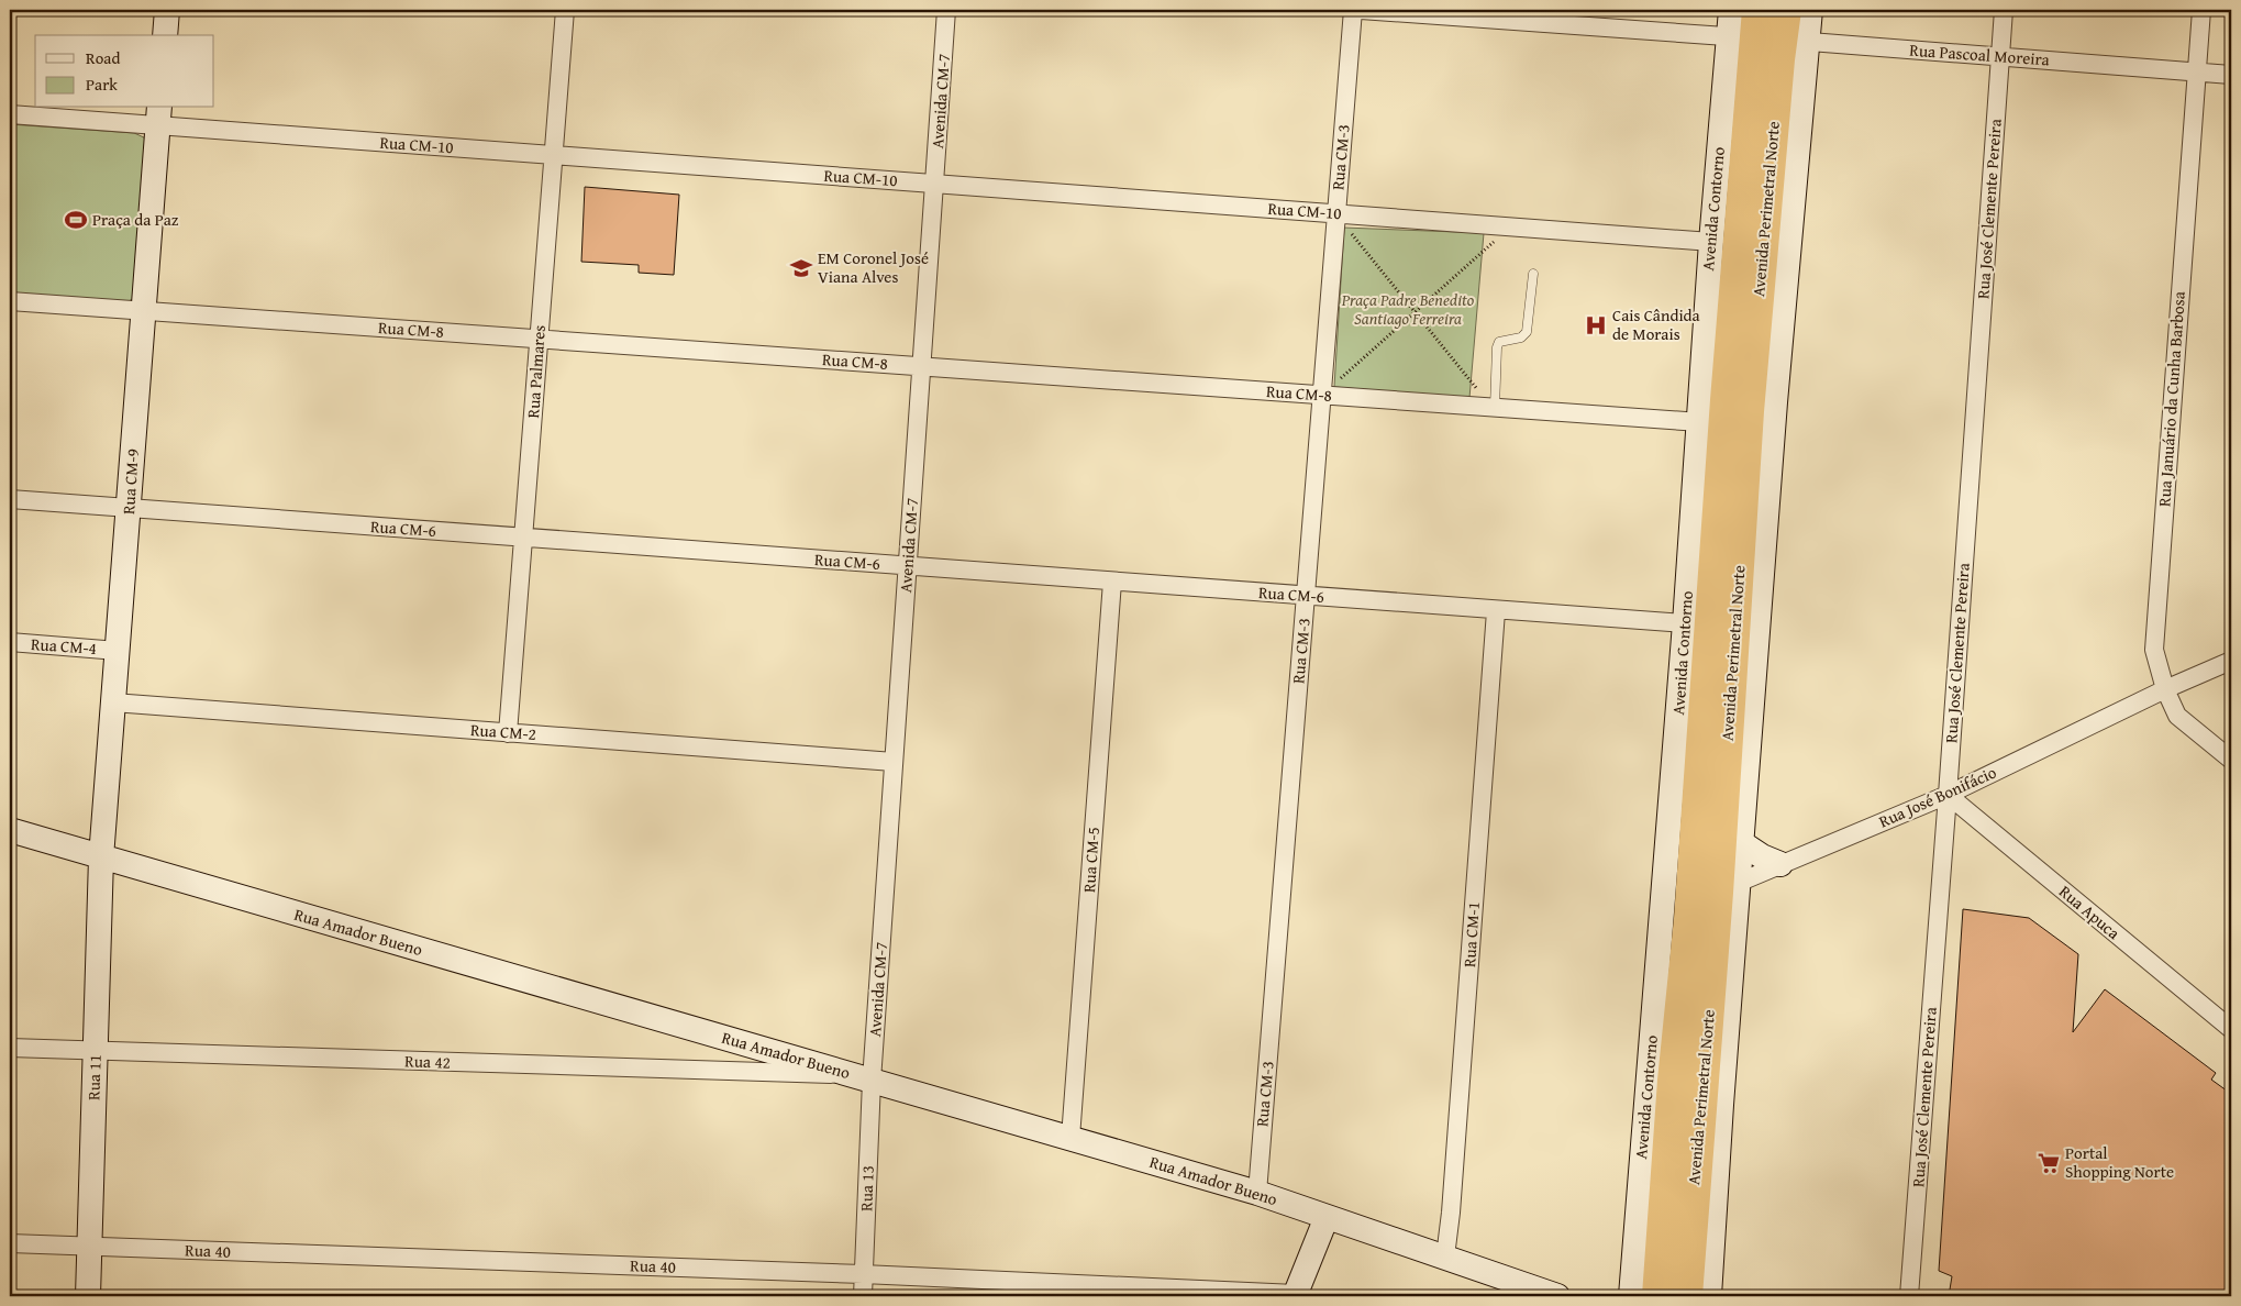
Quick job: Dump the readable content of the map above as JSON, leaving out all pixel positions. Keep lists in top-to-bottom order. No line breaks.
{"streets":{"highway":["Avenida Perimetral Norte"],"street":["Rua Pascoal Moreira","Avenida CM-7","Rua CM-10","Rua CM-3","Avenida Contorno","Rua José Clemente Pereira","Rua CM-8","Rua Palmares","Rua Januário da Cunha Barbosa","Rua CM-9","Rua CM-6","Rua CM-4","Rua CM-2","Rua José Bonifácio","Rua CM-5","Rua Apuca","Rua Amador Bueno","Rua CM-1","Rua 42","Rua 11","Rua 13","Rua 40"]},"crossings":[["Rua Pascoal Moreira","Avenida Contorno"],["Rua Pascoal Moreira","Avenida Perimetral Norte"],["Rua Pascoal Moreira","Rua José Clemente Pereira"],["Rua Pascoal Moreira","Rua Januário da Cunha Barbosa"],["Avenida CM-7","Rua CM-10"],["Avenida CM-7","Rua CM-8"],["Avenida CM-7","Rua CM-6"],["Avenida CM-7","Rua CM-2"],["Avenida CM-7","Rua Amador Bueno"],["Avenida CM-7","Rua 13"],["Rua CM-10","Rua CM-3"],["Rua CM-10","Avenida Contorno"],["Rua CM-10","Rua Palmares"],["Rua CM-10","Rua CM-9"],["Rua CM-3","Rua CM-8"],["Rua CM-3","Rua CM-6"],["Rua CM-3","Rua Amador Bueno"],["Avenida Contorno","Avenida Perimetral Norte"],["Avenida Contorno","Rua CM-8"],["Avenida Contorno","Rua CM-6"],["Avenida Contorno","Rua José Bonifácio"],["Avenida Perimetral Norte","Rua José Bonifácio"],["Rua José Clemente Pereira","Rua José Bonifácio"],["Rua José Clemente Pereira","Rua Apuca"],["Rua CM-8","Rua Palmares"],["Rua CM-8","Rua CM-9"],["Rua Palmares","Rua CM-6"],["Rua Palmares","Rua CM-2"],["Rua Januário da Cunha Barbosa","Rua José Bonifácio"],["Rua CM-9","Rua CM-6"],["Rua CM-9","Rua CM-4"],["Rua CM-9","Rua CM-2"],["Rua CM-9","Rua Amador Bueno"],["Rua CM-9","Rua 11"],["Rua CM-6","Rua CM-5"],["Rua CM-6","Rua CM-1"],["Rua José Bonifácio","Rua Apuca"],["Rua CM-5","Rua Amador Bueno"],["Rua Amador Bueno","Rua CM-1"],["Rua Amador Bueno","Rua 42"],["Rua Amador Bueno","Rua 11"],["Rua Amador Bueno","Rua 13"],["Rua 42","Rua 11"],["Rua 11","Rua 40"],["Rua 13","Rua 40"]],"parks":["Praça Padre Benedito Santiago Ferreira"],"places":{"sports":["Praça da Paz"],"school or university":["EM Coronel José Viana Alves"],"hospital":["Cais Cândida de Morais"],"supermarket":["Portal Shopping Norte"]},"legend":["Road","Park"]}
